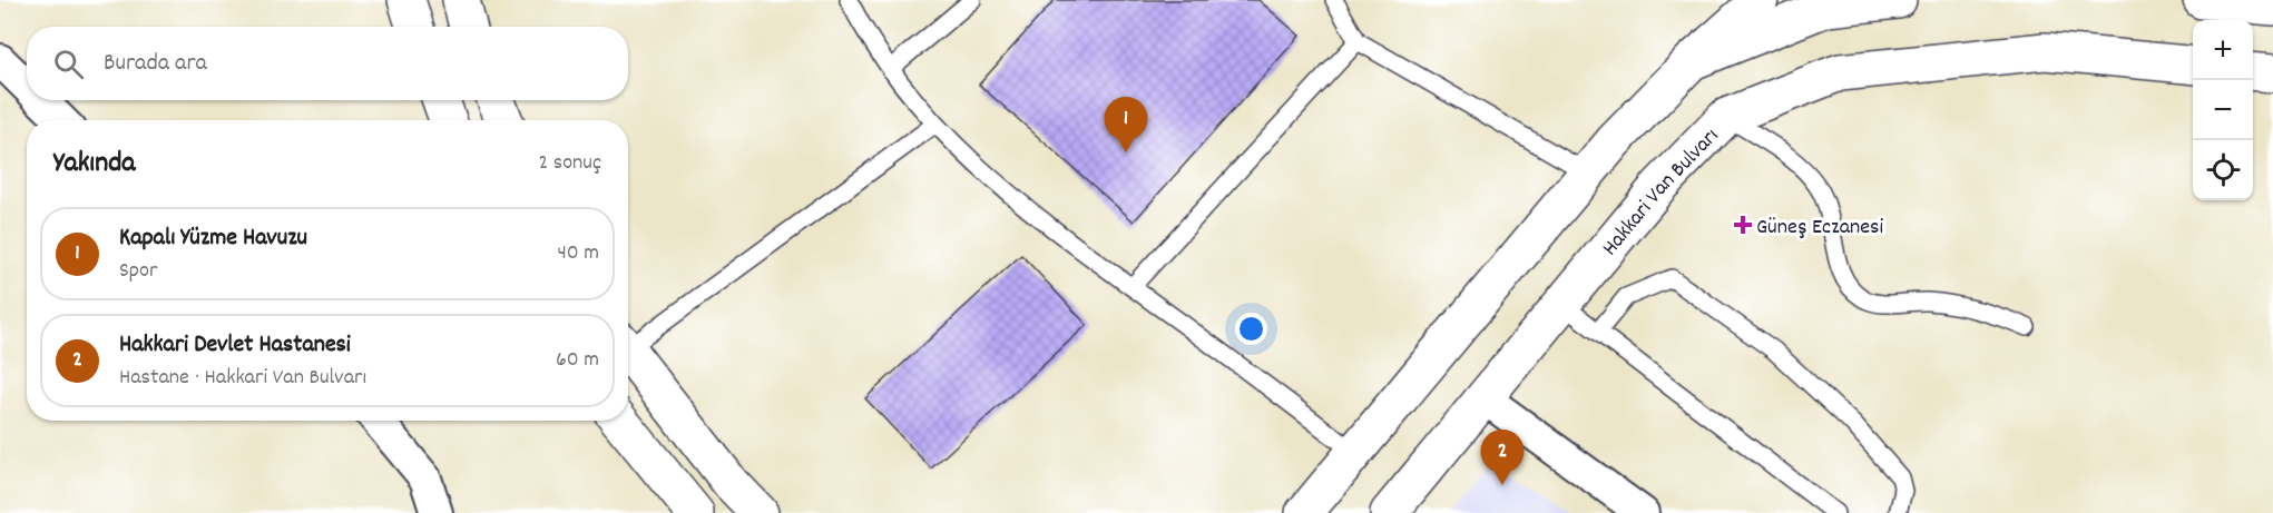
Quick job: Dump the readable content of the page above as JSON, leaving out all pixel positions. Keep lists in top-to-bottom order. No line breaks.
{"streets":{"main road":["Hakkari Van Bulvarı"]},"places":{"health":["Güneş Eczanesi"]},"page":{"map_buttons":["+","−"],"search":"Burada ara","pins":["1","2"],"heading":["Yakında","2 sonuç"],"list":[{"mark":"1","name":"Kapalı Yüzme Havuzu","note":"Spor","value":"40 m"},{"mark":"2","name":"Hakkari Devlet Hastanesi","note":"Hastane · Hakkari Van Bulvarı","value":"60 m"}]}}
